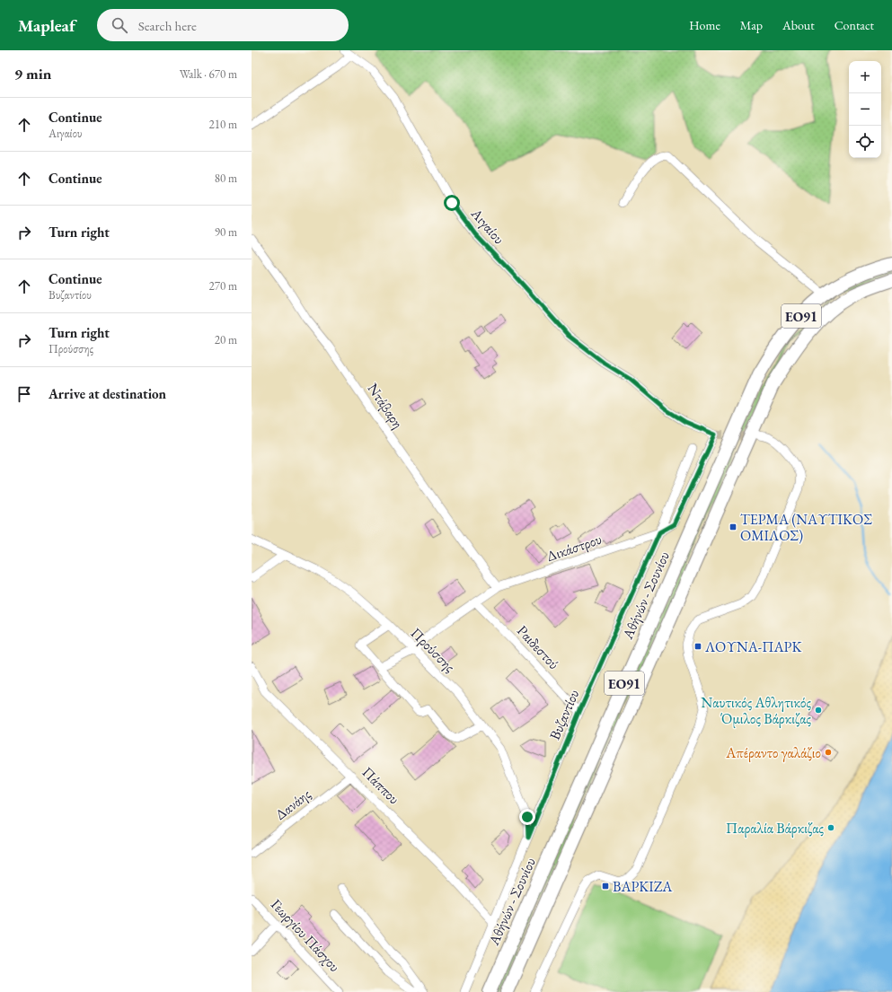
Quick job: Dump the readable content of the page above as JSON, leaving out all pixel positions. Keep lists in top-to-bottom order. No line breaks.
{"streets":{"main road":["ΕΟ91","Αθήνών - Σουνίου"],"street":["Αιγαίου","Ντάβαρη","Δικάστρου","Ραιδεστού","Προύσσης","Βυζαντίου","Πάππου","Δανάης","Γεωργίου Πάσχου"]},"crossings":[["Αιγαίου","Δικάστρου"],["Αιγαίου","Βυζαντίου"],["Ντάβαρη","Δικάστρου"],["Δικάστρου","Ραιδεστού"],["Δικάστρου","Προύσσης"],["Δικάστρου","Βυζαντίου"],["Ραιδεστού","Βυζαντίου"],["Προύσσης","Βυζαντίου"],["Βυζαντίου","Πάππου"],["Πάππου","Δανάης"]],"places":{"transit":["ΤΕΡΜΑ (ΝΑΥΤΙΚΟΣ ΟΜΙΛΟΣ)","ΛΟΥΝΑ-ΠΑΡΚ","ΒΑΡΚΙΖΑ"],"other":["Ναυτικός Αθλητικός Όμιλος Βάρκιζας","Απέραντο γαλάζιο","Παραλία Βάρκιζας"]},"page":{"header":"Mapleaf","search":"Search here","nav":["Home","Map","About","Contact"],"heading":["9 min","Walk · 670 m"],"map_buttons":["+","−"],"list":[["Continue","Αιγαίου","210 m"],["Continue","80 m"],["Turn right","90 m"],["Continue","Βυζαντίου","270 m"],["Turn right","Προύσσης","20 m"],"Arrive at destination"]}}
